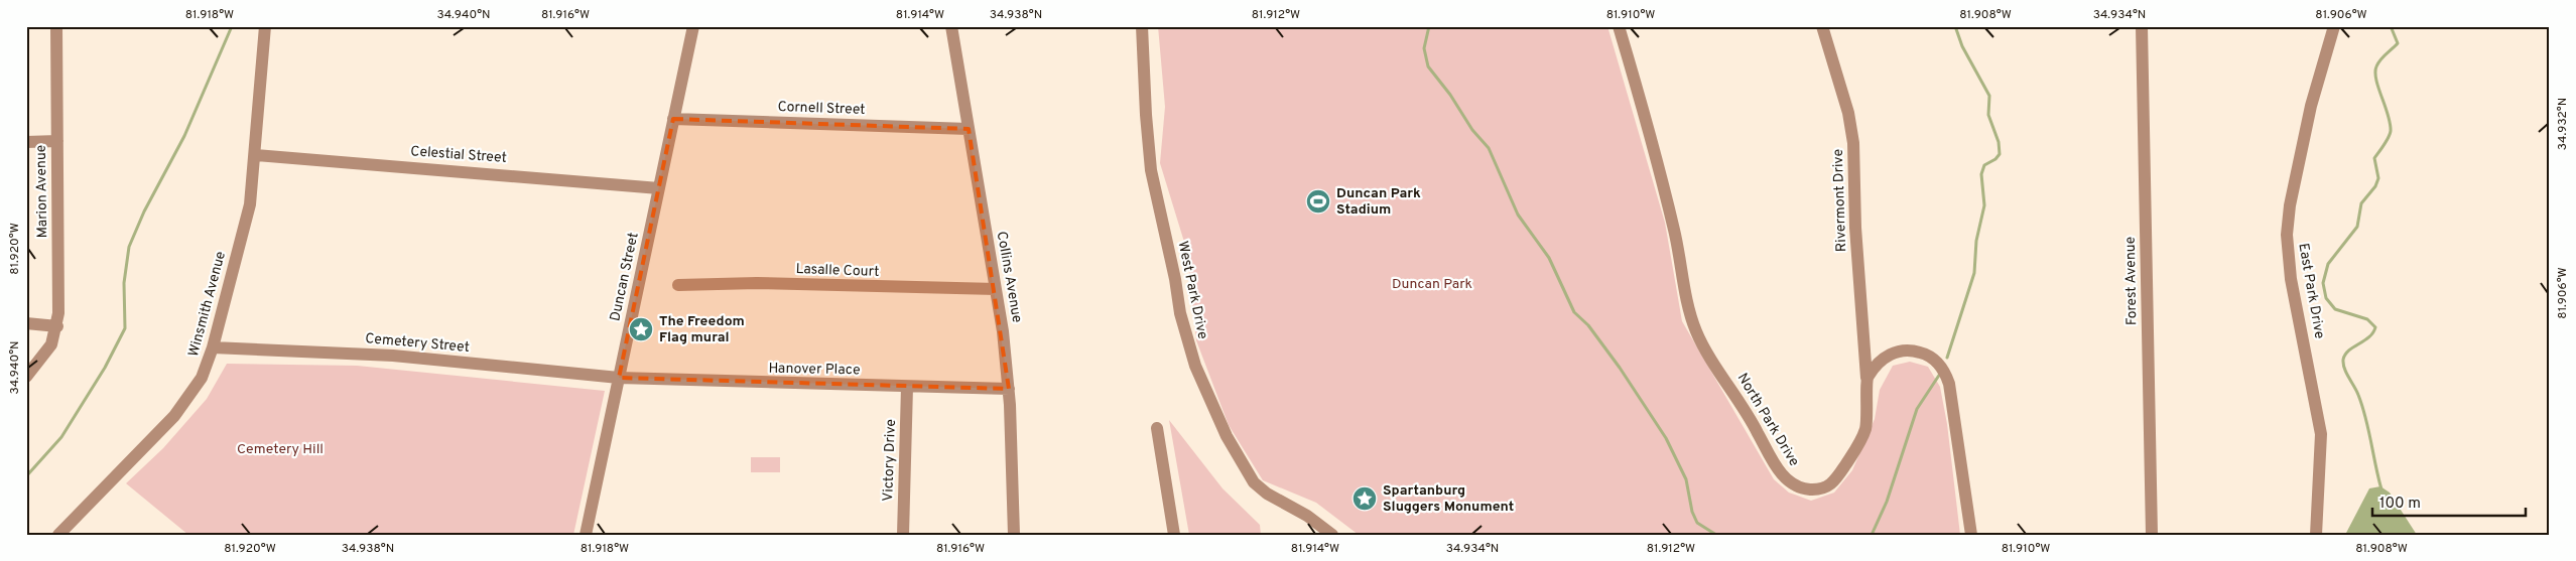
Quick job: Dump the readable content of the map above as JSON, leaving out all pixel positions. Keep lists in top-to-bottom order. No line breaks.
{"streets":{"street":["Cornell Street","Celestial Street","Marion Avenue","Rivermont Drive","Lasalle Court","Duncan Street","Collins Avenue","Forest Avenue","West Park Drive","East Park Drive","Winsmith Avenue","Cemetery Street","Hanover Place","North Park Drive","Victory Drive"]},"crossings":[["Cornell Street","Duncan Street"],["Cornell Street","Collins Avenue"],["Celestial Street","Duncan Street"],["Celestial Street","Winsmith Avenue"],["Rivermont Drive","North Park Drive"],["Lasalle Court","Collins Avenue"],["Duncan Street","Cemetery Street"],["Duncan Street","Hanover Place"],["Collins Avenue","Hanover Place"],["Winsmith Avenue","Cemetery Street"],["Cemetery Street","Hanover Place"],["Hanover Place","Victory Drive"]],"parks":["Duncan Park","Cemetery Hill"],"places":{"sports":["Duncan Park Stadium"],"place":["The Freedom Flag mural","Spartanburg Sluggers Monument"]},"scale_bar":"100 m","coordinates":["81.918°W","34.940°N","81.916°W","81.914°W","34.938°N","81.912°W","81.910°W","81.908°W","34.934°N","81.906°W","34.932°N","81.920°W"]}
